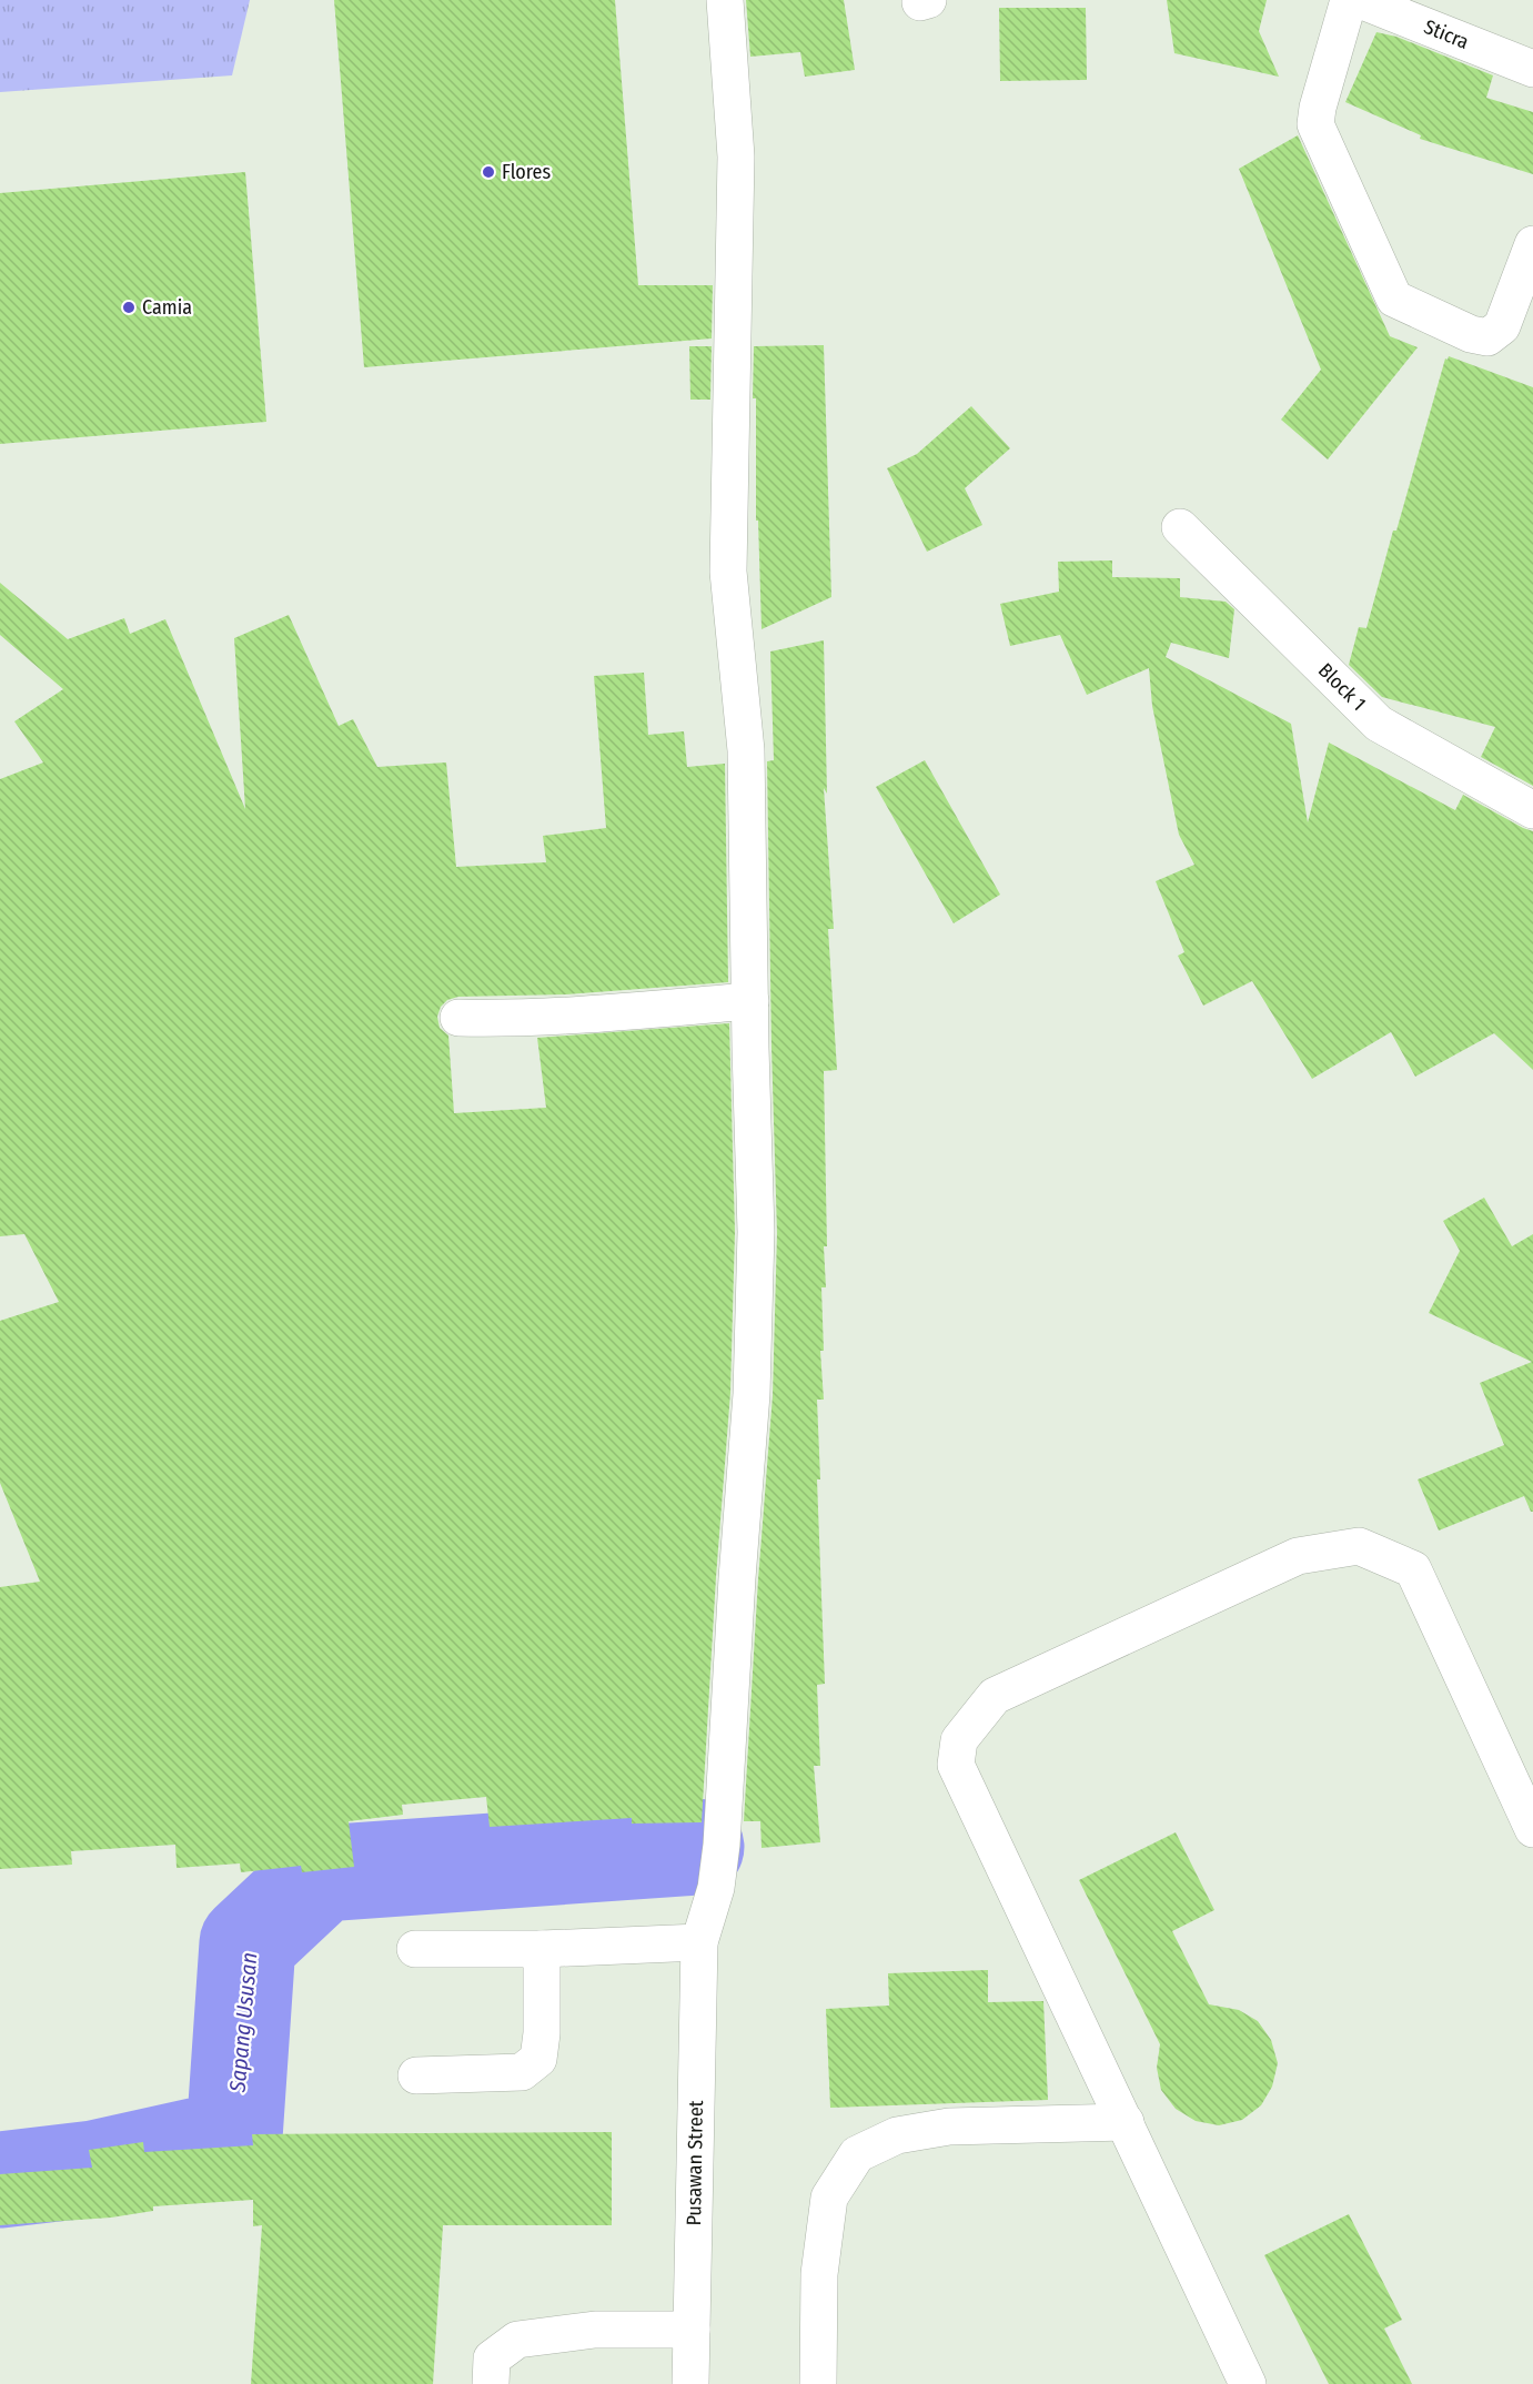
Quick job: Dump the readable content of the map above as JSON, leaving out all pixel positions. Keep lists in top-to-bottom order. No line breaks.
{"streets":{"street":["Sticra","Block 1","Pusawan Street"]},"water":["Sapang Ususan"],"places":["Flores","Camia"]}
